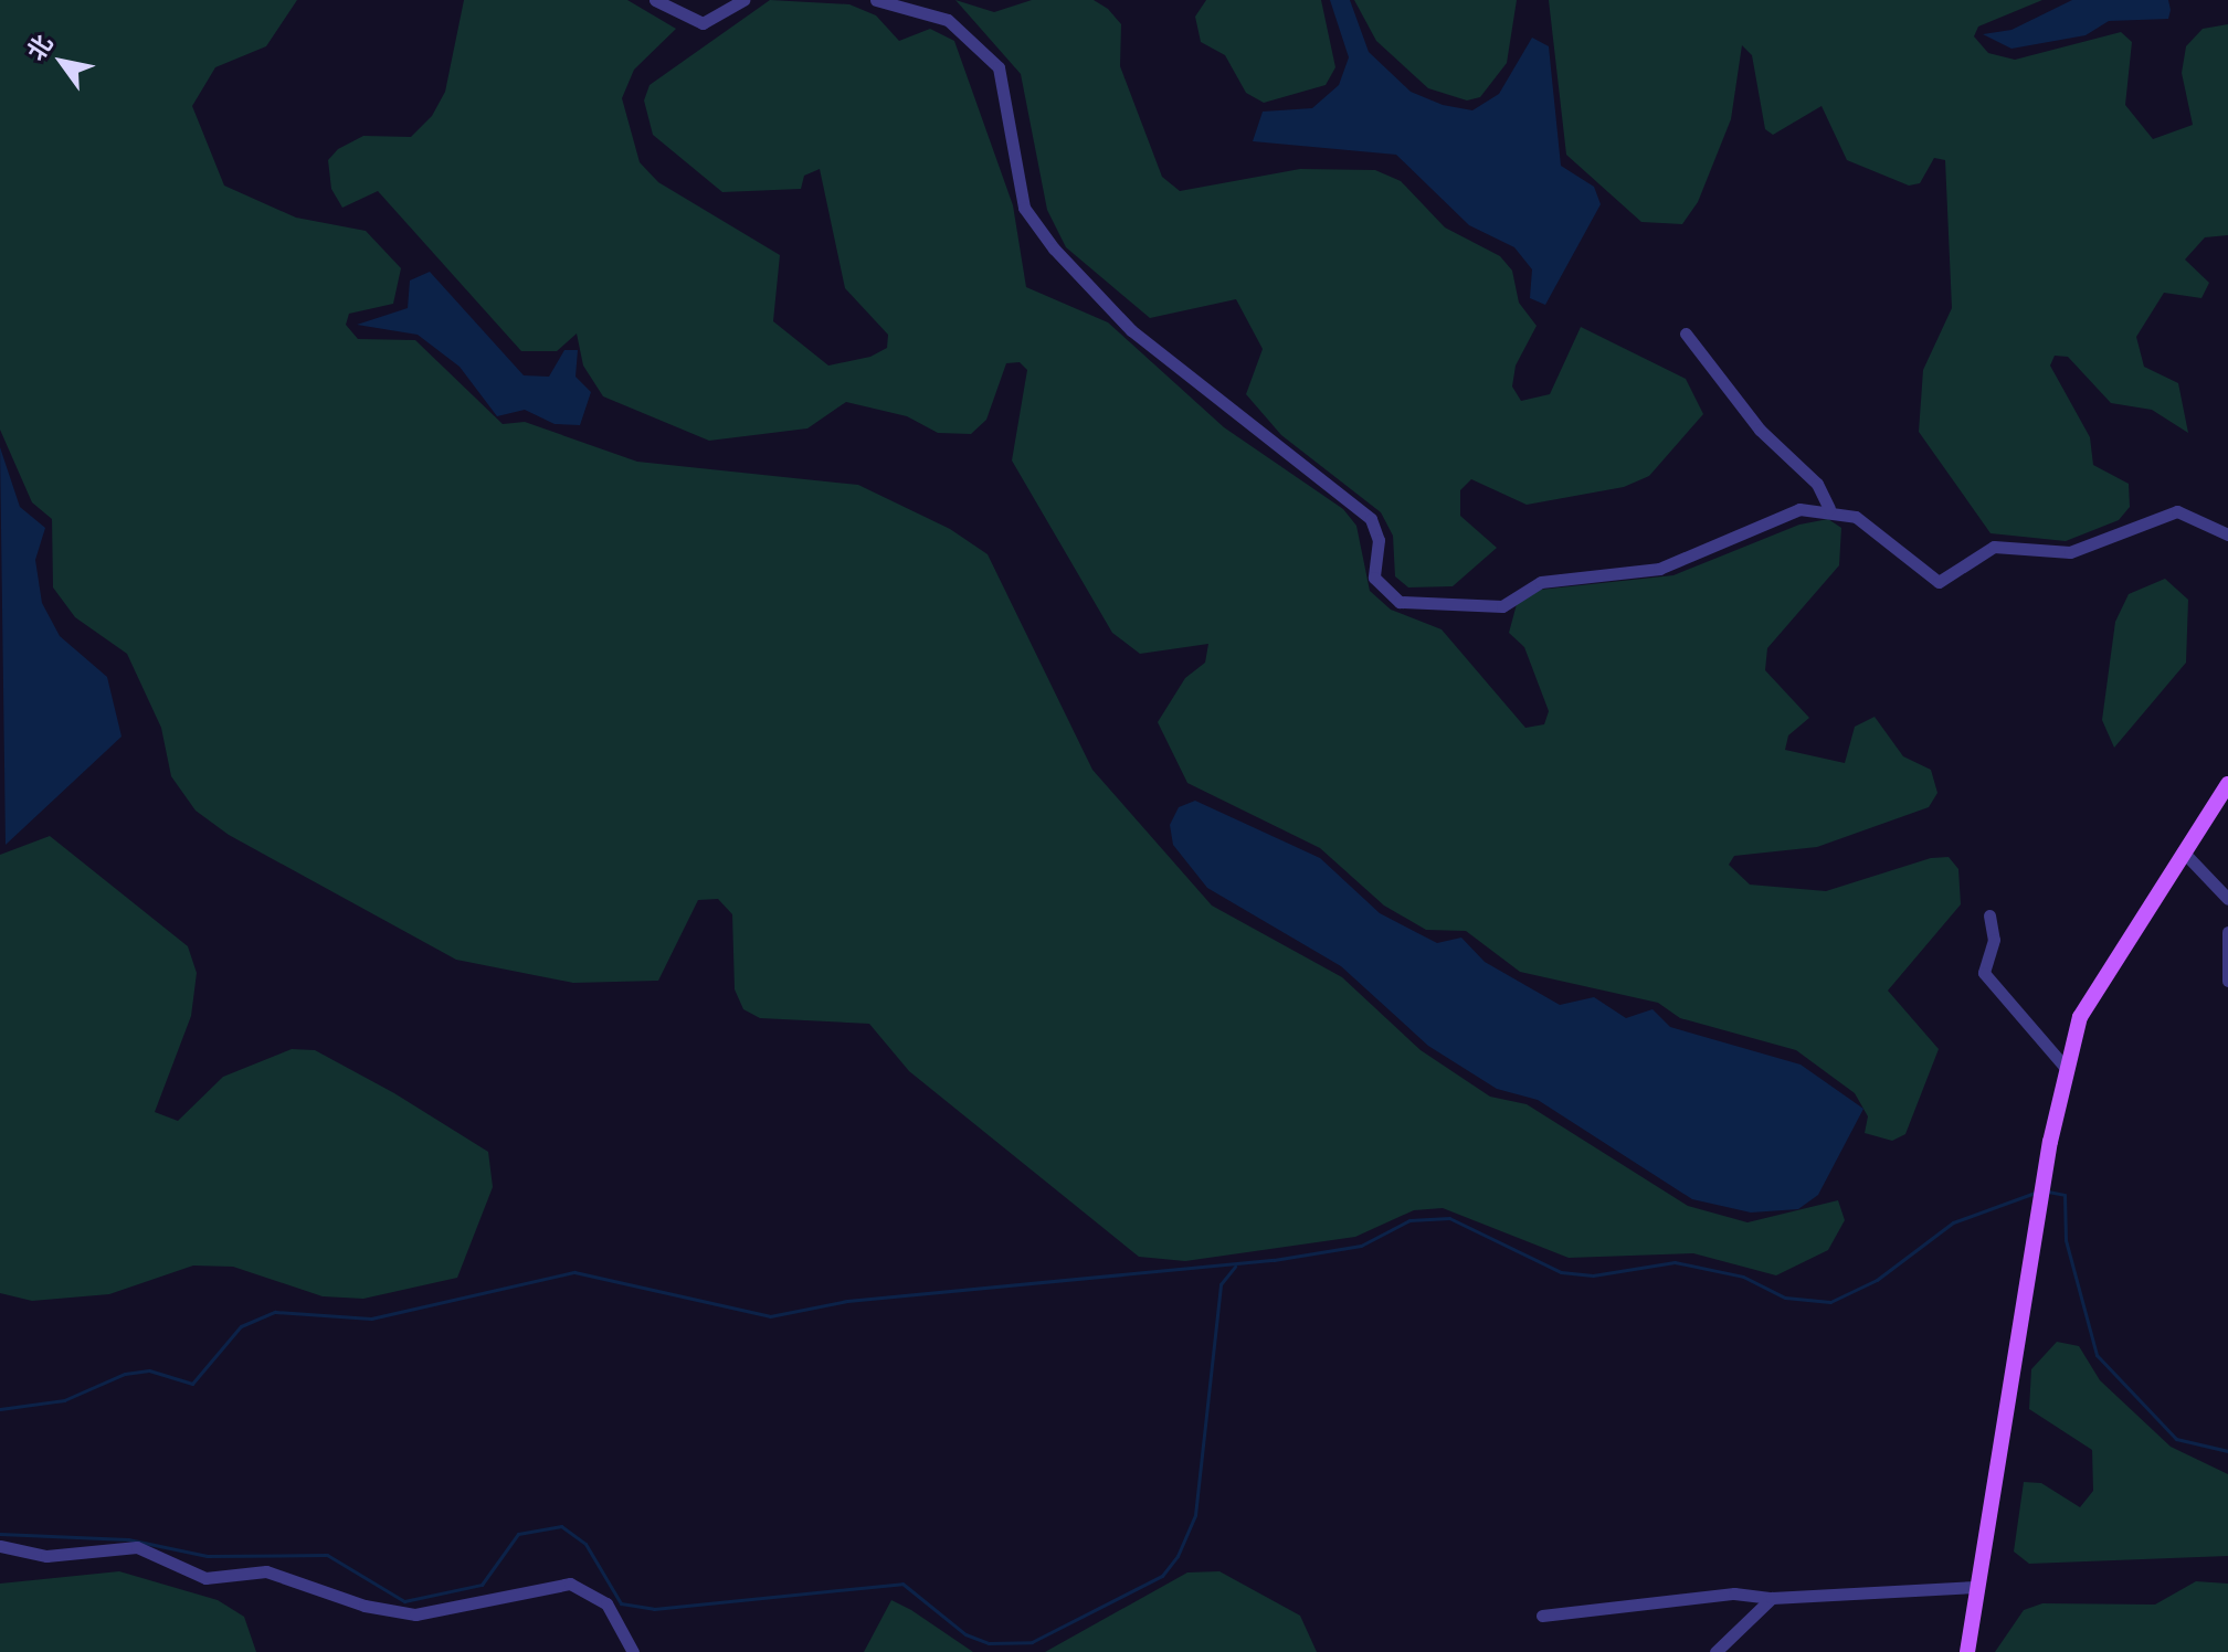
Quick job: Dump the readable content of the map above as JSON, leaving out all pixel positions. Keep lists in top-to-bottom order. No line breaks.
{"north":"top left"}
